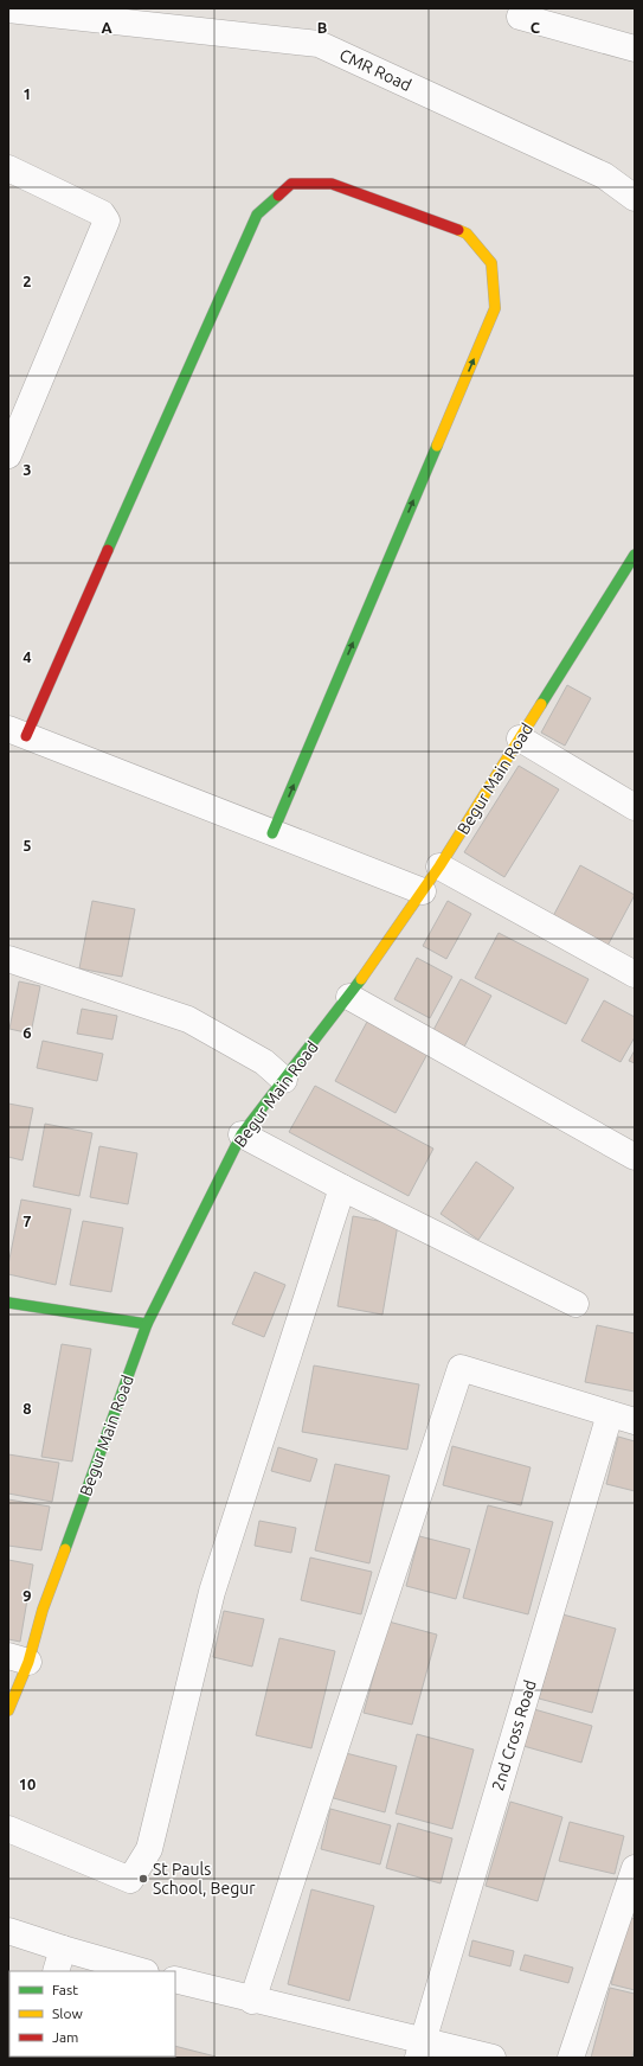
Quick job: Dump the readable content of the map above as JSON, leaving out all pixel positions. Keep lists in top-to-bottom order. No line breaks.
{"streets":{"street":["CMR Road","Begur Main Road","2nd Cross Road"]},"places":["St Pauls School, Begur"],"legend":["Fast","Slow","Jam"],"grid":{"columns":["A","B","C"],"rows":["1","2","3","4","5","6","7","8","9","10"]}}
